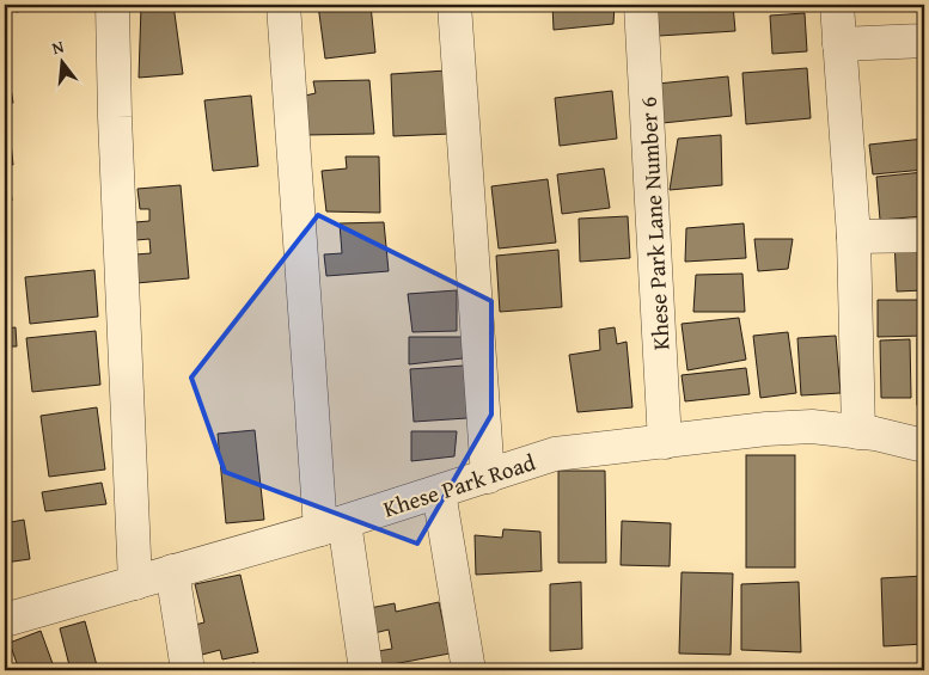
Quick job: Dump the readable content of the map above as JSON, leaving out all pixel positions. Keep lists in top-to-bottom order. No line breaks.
{"streets":{"street":["Khese Park Lane Number 6","Khese Park Road"]},"crossings":[["Khese Park Lane Number 6","Khese Park Road"]],"north":"top"}
